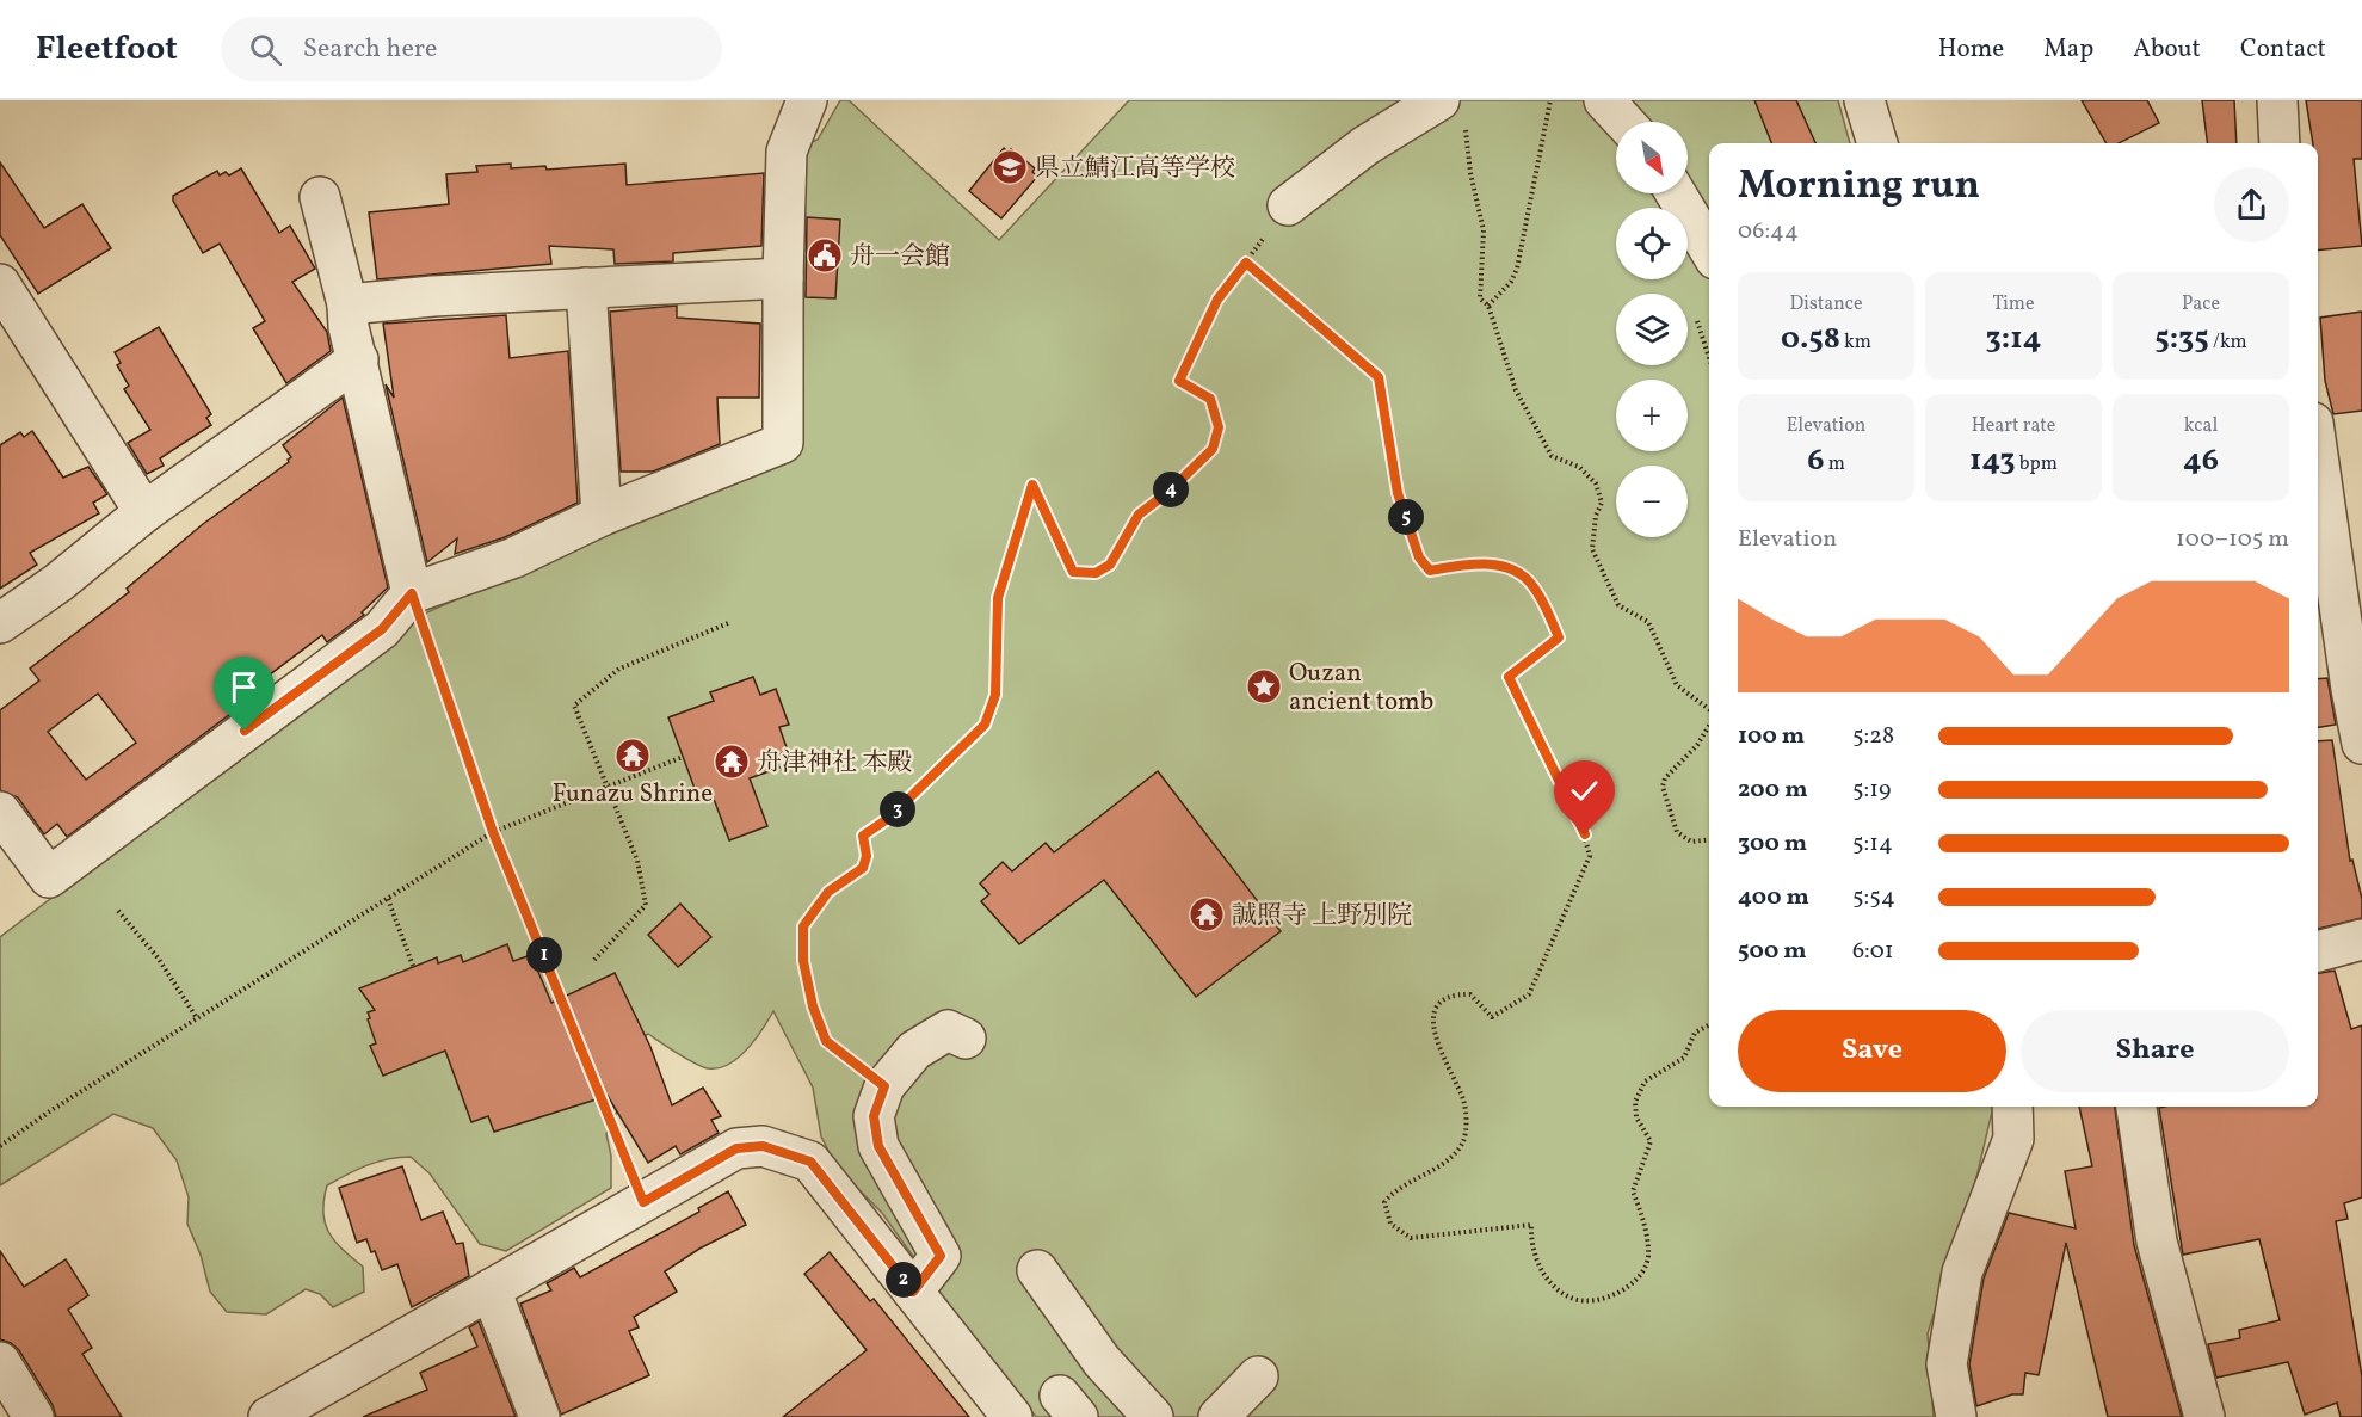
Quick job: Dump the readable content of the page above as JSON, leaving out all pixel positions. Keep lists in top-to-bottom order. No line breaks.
{"places":{"school or university":["県立鯖江高等学校"],"public building":["舟一会館"],"place":["Ouzan ancient tomb"],"temple":["Funazu Shrine","舟津神社 本殿","誠照寺 上野別院"]},"north":"bottom right","page":{"header":"Fleetfoot","search":"Search here","nav":["Home","Map","About","Contact"],"map_buttons":["+","−"],"heading":["Morning run","06:44"],"stats":[["Distance","0.58 km"],["Time","3:14"],["Pace","5:35 /km"],["Elevation","6 m"],["Heart rate","143 bpm"],["kcal","46"]],"pins":["4","5","3","1","2"],"chart":["Elevation","100–105 m"],"list":[{"name":"100 m","note":"5:28"},{"name":"200 m","note":"5:19"},{"name":"300 m","note":"5:14"},{"name":"400 m","note":"5:54"},{"name":"500 m","note":"6:01"}],"buttons":["Save","Share"]}}
